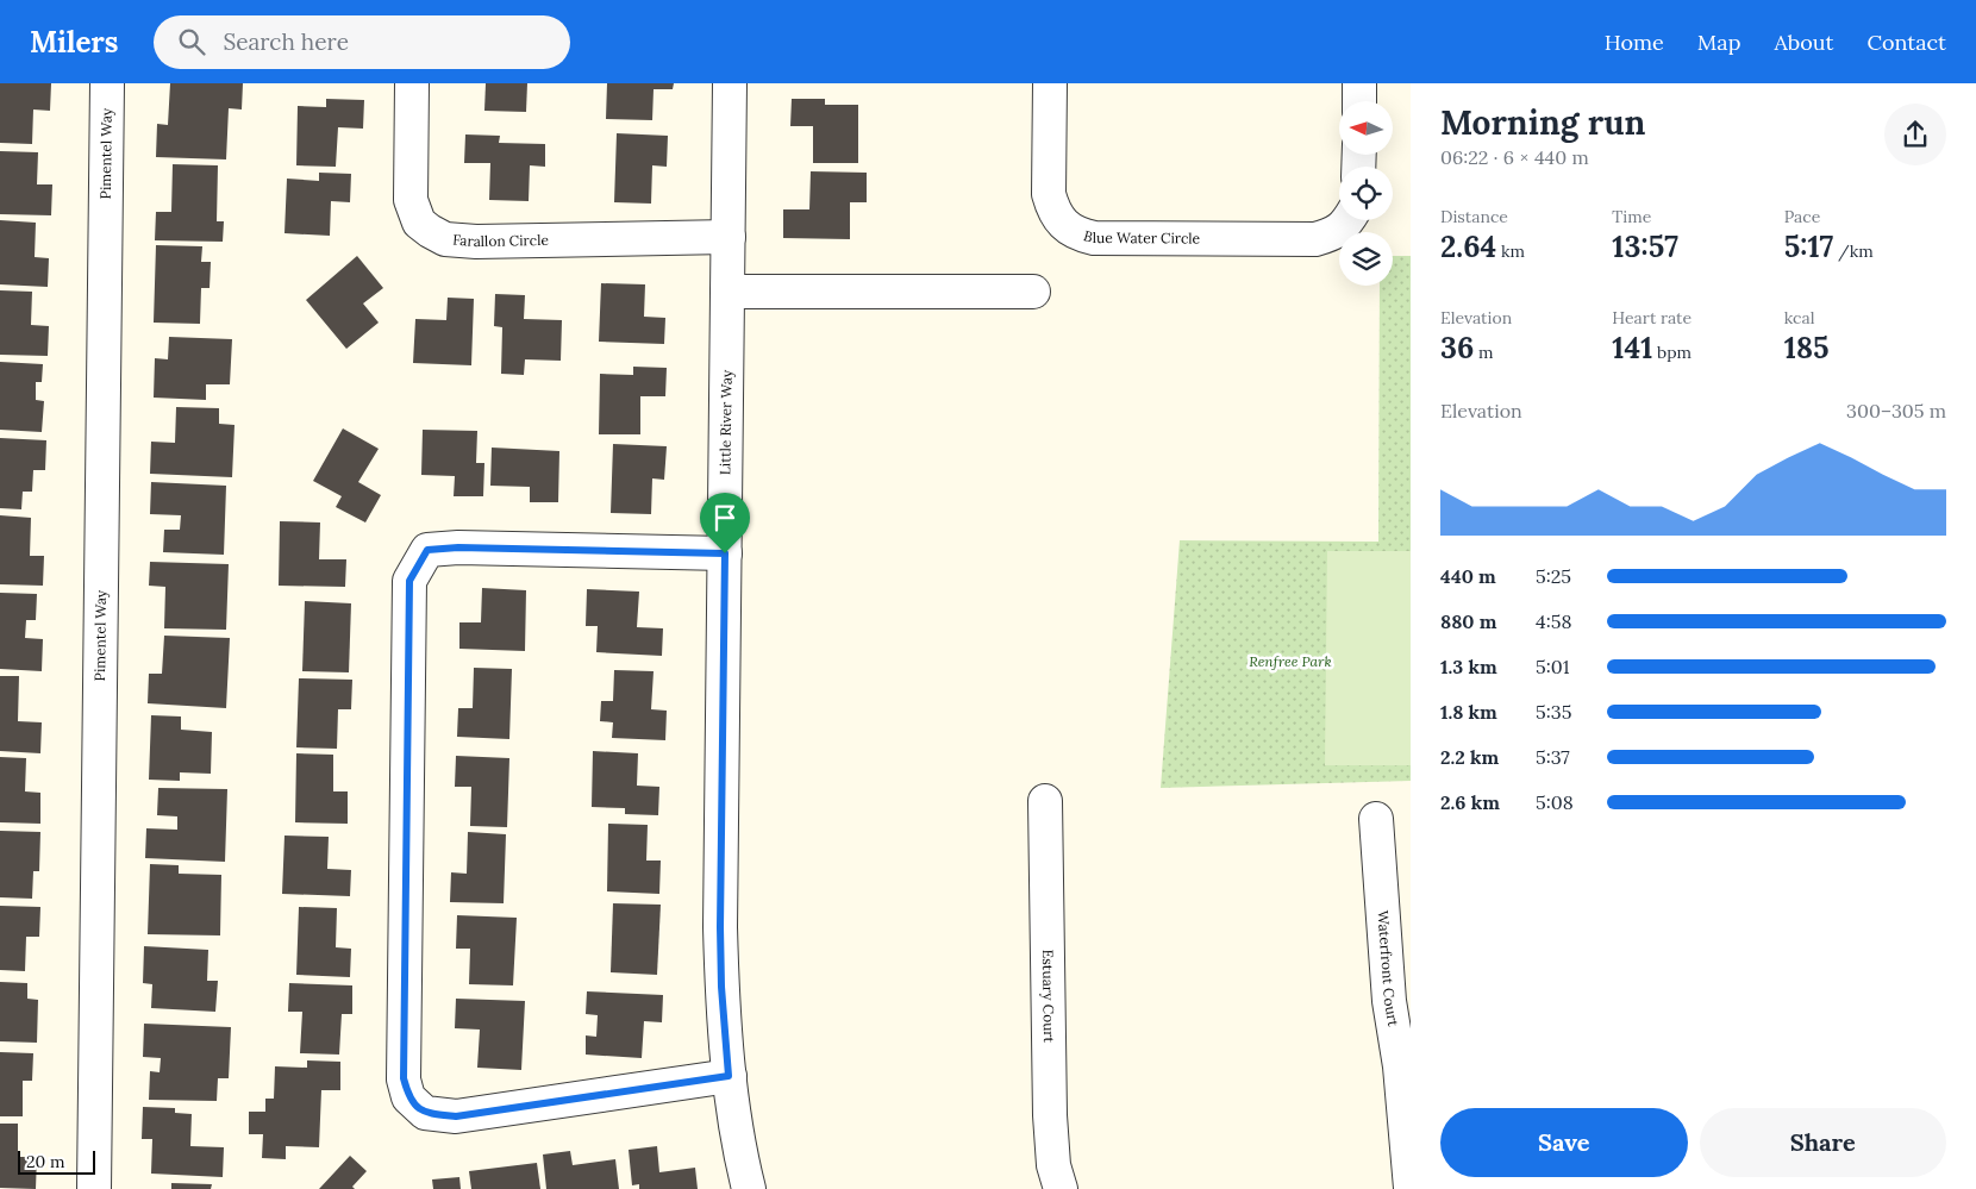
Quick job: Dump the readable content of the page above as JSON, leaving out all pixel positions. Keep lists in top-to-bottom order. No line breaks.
{"streets":{"street":["Pimentel Way","Blue Water Circle","Farallon Circle","Little River Way","Waterfront Court","Estuary Court"]},"crossings":[["Farallon Circle","Little River Way"]],"parks":["Renfree Park"],"scale_bar":"20 m","north":"left","page":{"header":"Milers","search":"Search here","nav":["Home","Map","About","Contact"],"heading":["Morning run","06:22 · 6 × 440 m"],"stats":[["Distance","2.64 km"],["Time","13:57"],["Pace","5:17 /km"],["Elevation","36 m"],["Heart rate","141 bpm"],["kcal","185"]],"chart":["Elevation","300–305 m"],"list":[{"name":"440 m","note":"5:25"},{"name":"880 m","note":"4:58"},{"name":"1.3 km","note":"5:01"},{"name":"1.8 km","note":"5:35"},{"name":"2.2 km","note":"5:37"},{"name":"2.6 km","note":"5:08"}],"buttons":["Save","Share"],"scale":"20 m"}}
